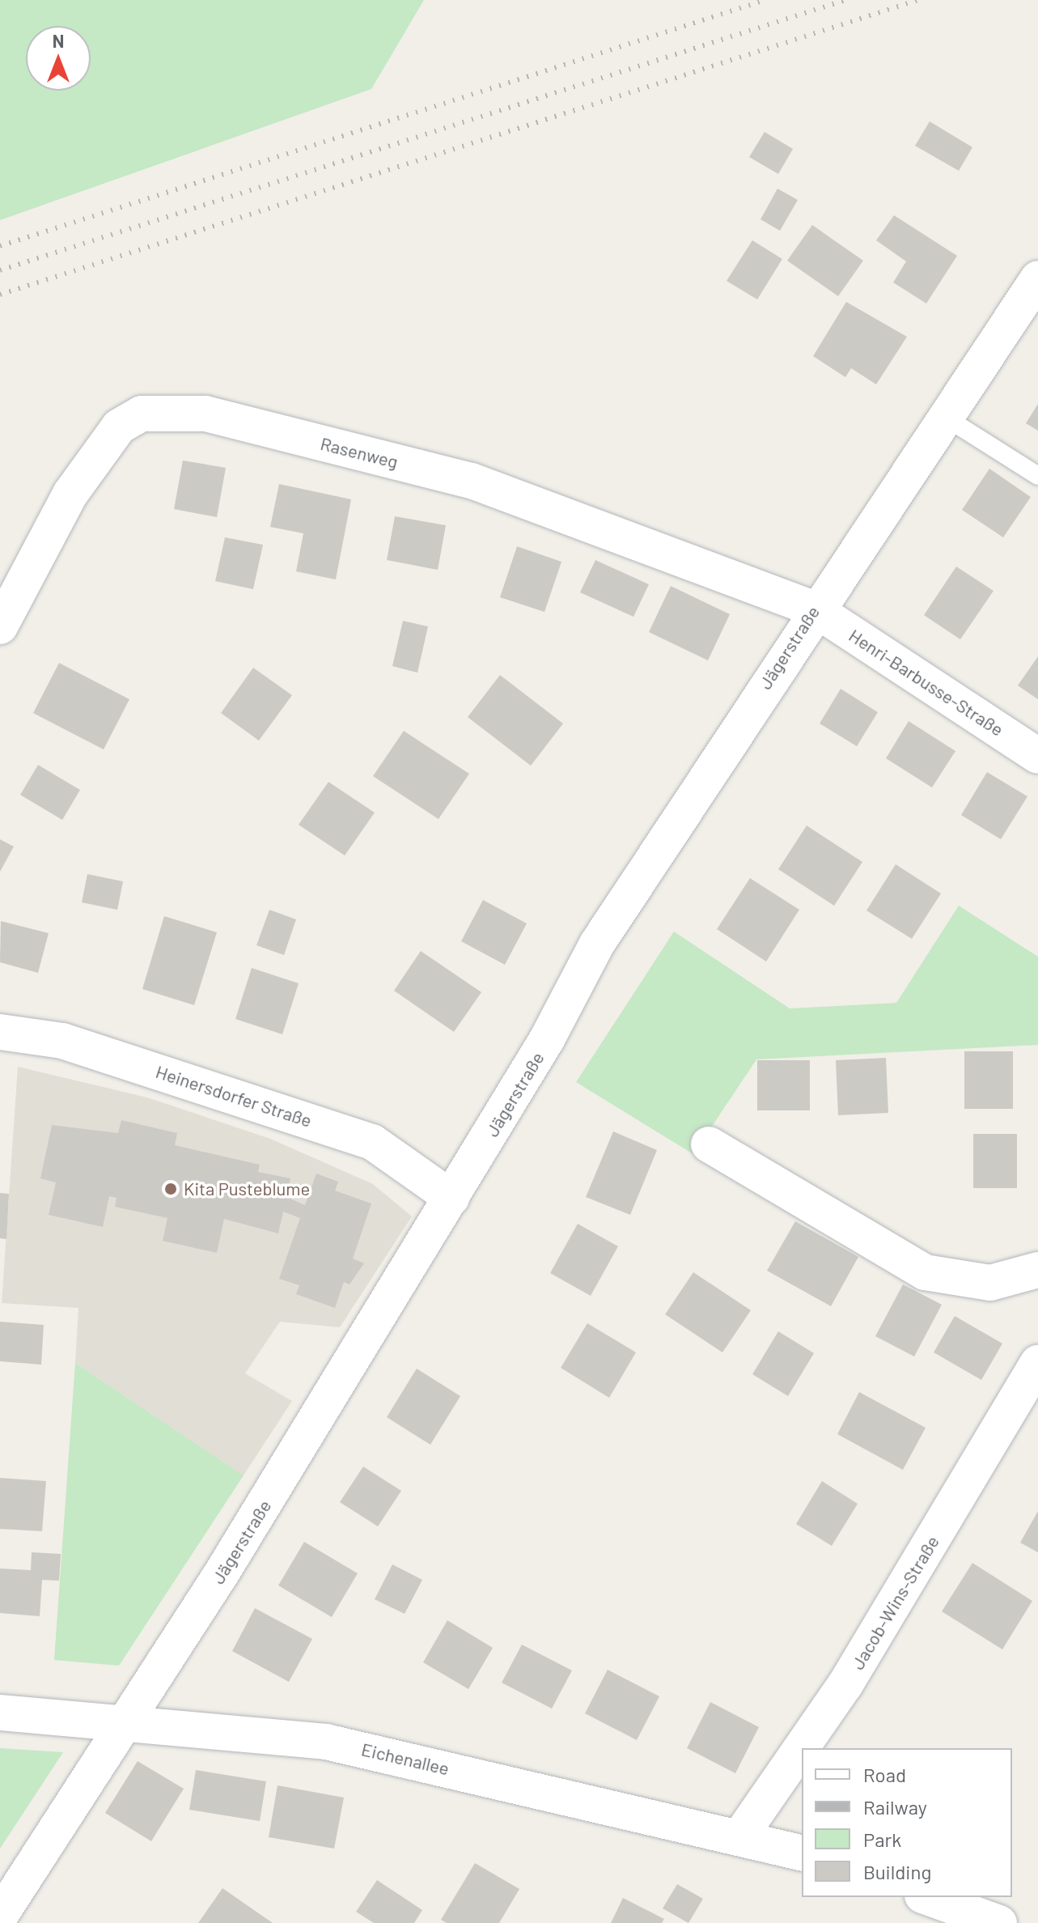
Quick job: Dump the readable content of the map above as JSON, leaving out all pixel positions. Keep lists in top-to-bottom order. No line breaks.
{"streets":{"street":["Rasenweg","Jägerstraße","Henri-Barbusse-Straße","Heinersdorfer Straße","Jacob-Wins-Straße","Eichenallee"]},"crossings":[["Rasenweg","Jägerstraße"],["Rasenweg","Henri-Barbusse-Straße"],["Jägerstraße","Henri-Barbusse-Straße"],["Jägerstraße","Heinersdorfer Straße"],["Jägerstraße","Eichenallee"],["Jacob-Wins-Straße","Eichenallee"]],"places":["Kita Pusteblume"],"legend":["Road","Railway","Park","Building"],"north":"top"}
